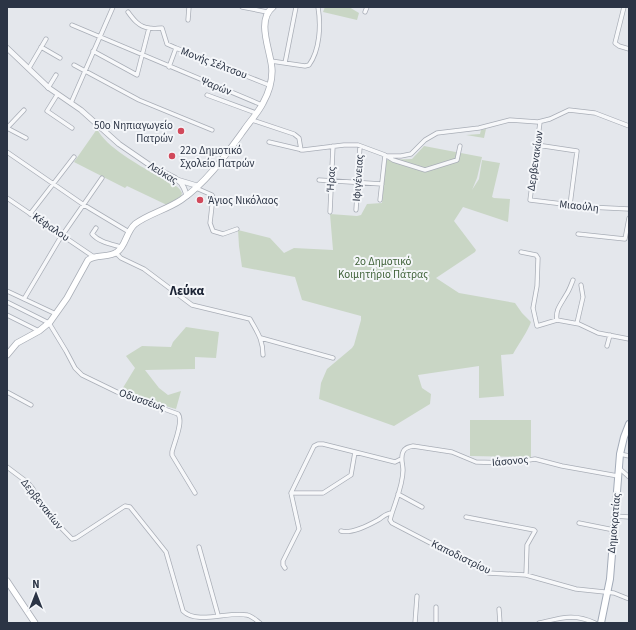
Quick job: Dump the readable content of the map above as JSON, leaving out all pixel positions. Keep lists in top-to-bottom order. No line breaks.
{"streets":{"main road":["Λεύκας","Δημοκρατίας"],"street":["Μονής Σέλτσου","Ψαρών","Δερβενακίων","Ιφιγένειας","Ήρας","Μιαούλη","Κέφαλου","Οδυσσέως","Ιάσονος","Καποδιστρίου"]},"crossings":[["Μονής Σέλτσου","Ψαρών"],["Μονής Σέλτσου","Λεύκας"],["Ψαρών","Λεύκας"],["Δερβενακίων","Μιαούλη"],["Ιάσονος","Δημοκρατίας"],["Δημοκρατίας","Καποδιστρίου"]],"districts":["Λεύκα"],"parks":["2o Δημοτικό Κοιμητήριο Πάτρας"],"places":["50o Νηπιαγωγείο Πατρών","22ο Δημοτικό Σχολείο Πατρών","Άγιος Νικόλαος"],"north":"top"}
